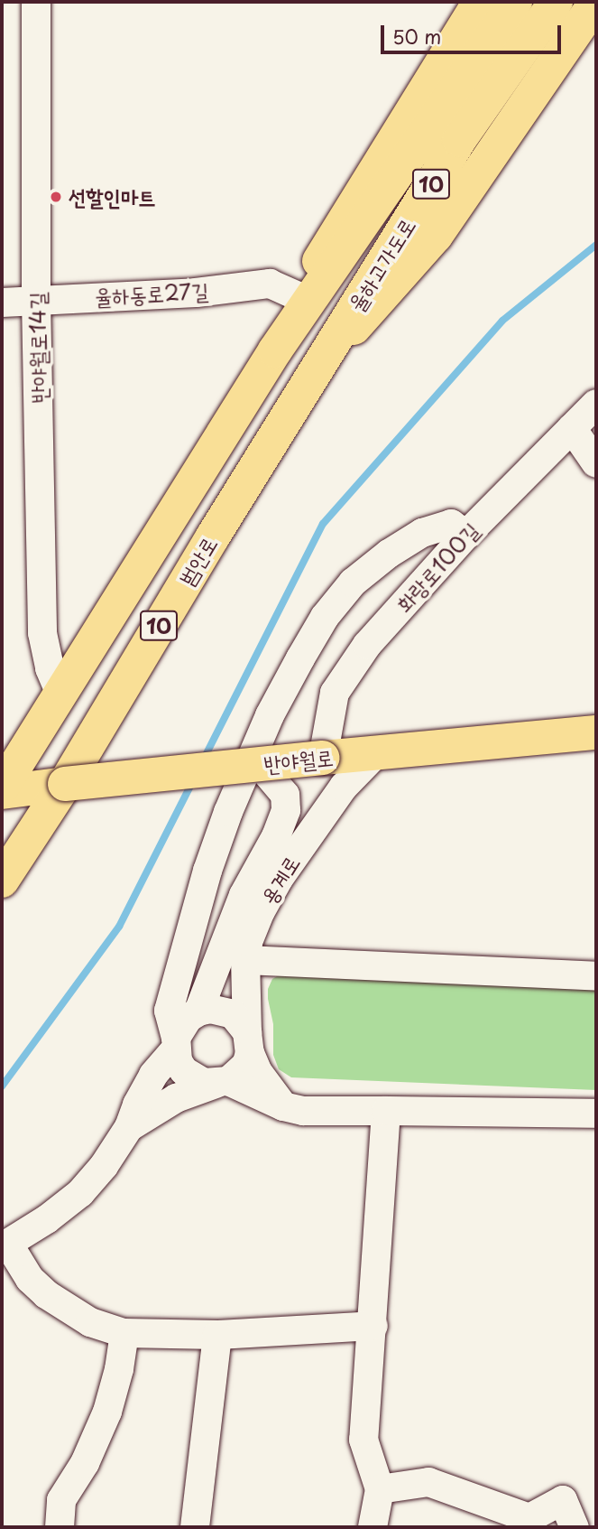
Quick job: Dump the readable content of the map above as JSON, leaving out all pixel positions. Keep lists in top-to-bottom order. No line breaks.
{"streets":{"main road":["10","율하고가도로","범안로","반야월로"],"street":["율하동로27길","반야월로14길","화랑로100길","용계로"]},"crossings":[["10","율하고가도로"],["10","반야월로14길"],["10","반야월로"],["율하고가도로","범안로"],["율하동로27길","반야월로14길"],["범안로","반야월로"],["화랑로100길","반야월로"],["반야월로","용계로"]],"places":["선할인마트"],"scale_bar":"50 m"}
